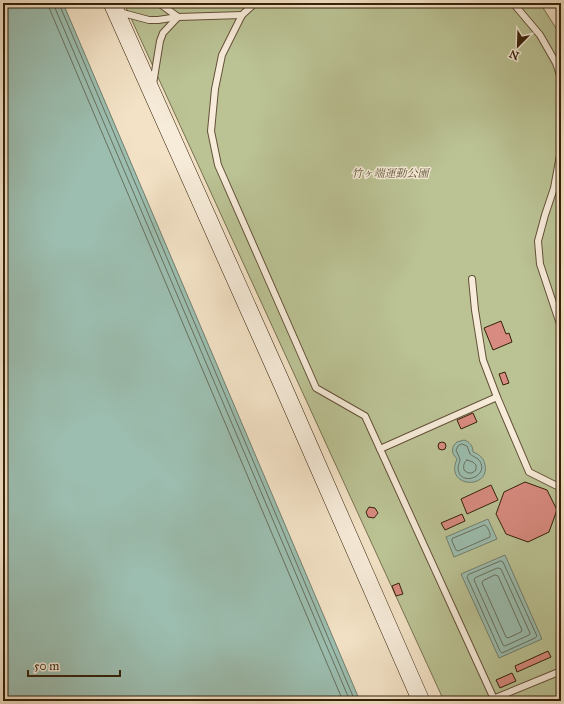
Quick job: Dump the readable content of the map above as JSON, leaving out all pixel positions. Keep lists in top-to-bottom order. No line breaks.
{"parks":["竹ヶ端運動公園"],"scale_bar":"50 m","north":"bottom left"}
